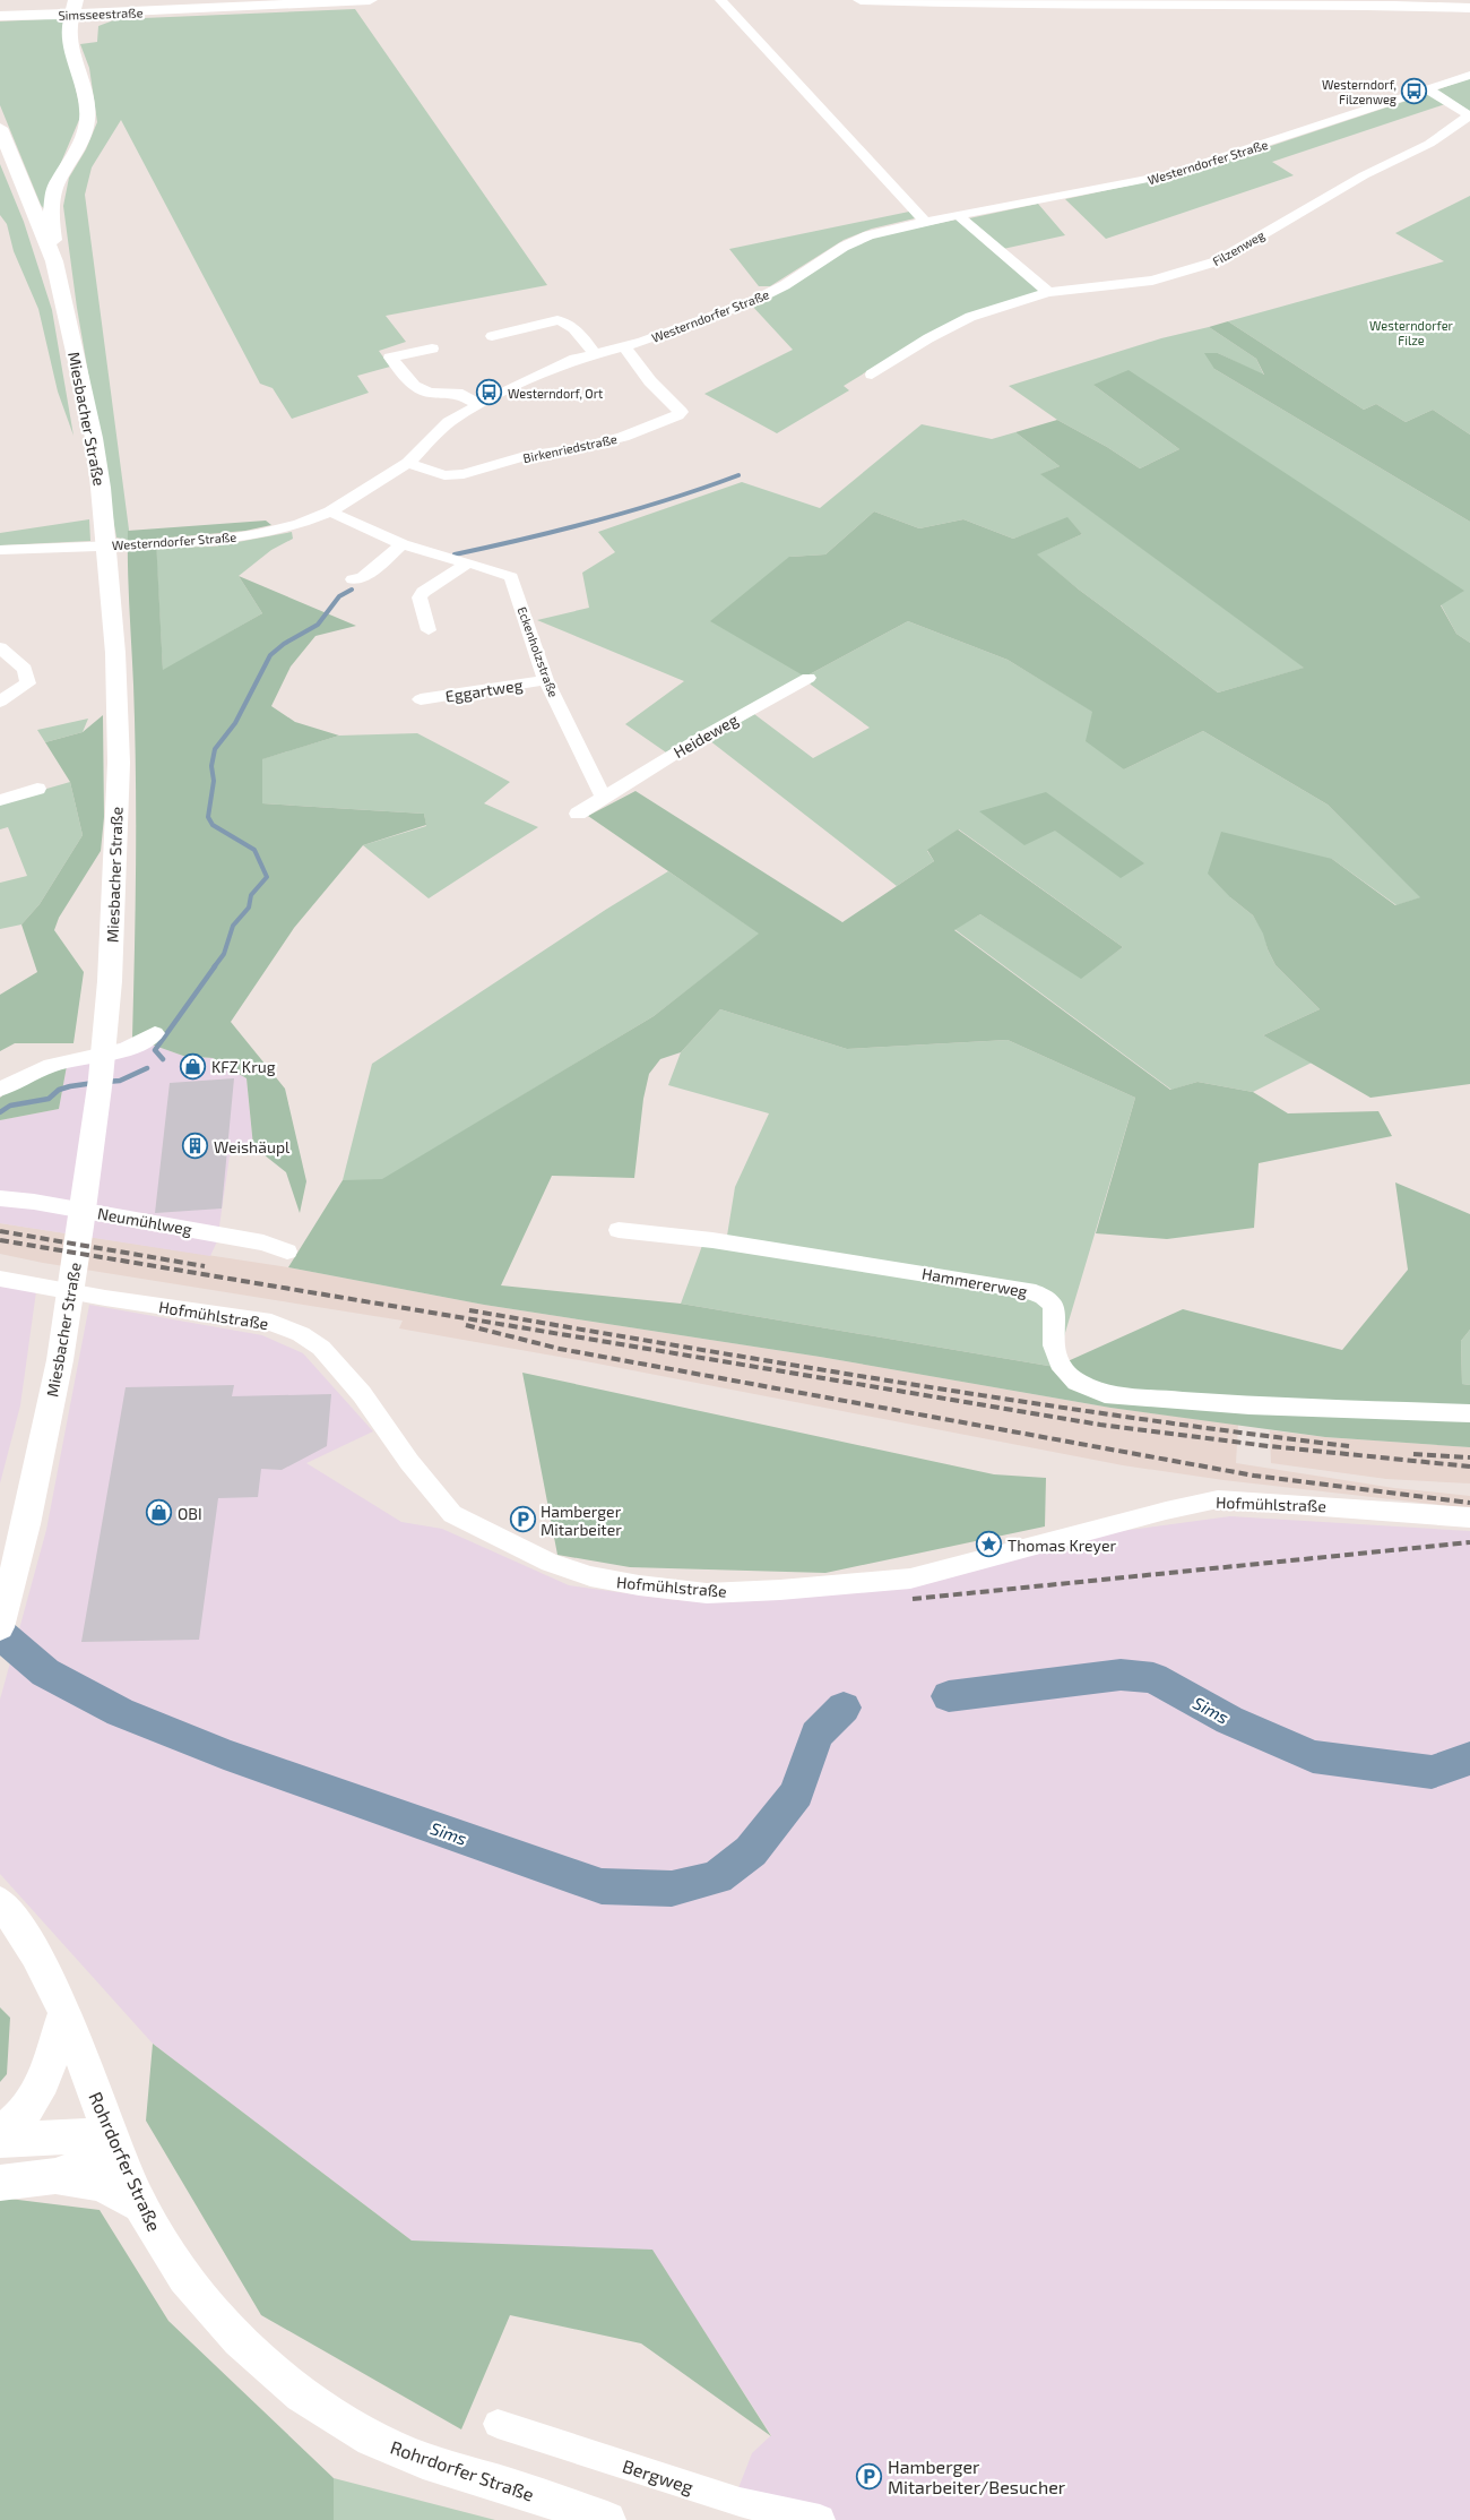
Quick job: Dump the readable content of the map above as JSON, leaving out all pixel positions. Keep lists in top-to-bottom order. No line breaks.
{"streets":{"main road":["Simsseestraße","Miesbacher Straße","Rohrdorfer Straße"],"street":["Westerndorfer Straße","Filzenweg","Birkenriedstraße","Eckenholzstraße","Eggartweg","Heideweg","Neumühlweg","Hammererweg","Hofmühlstraße","Bergweg"]},"crossings":[["Westerndorfer Straße","Filzenweg"],["Westerndorfer Straße","Birkenriedstraße"],["Westerndorfer Straße","Eckenholzstraße"],["Eckenholzstraße","Eggartweg"],["Eckenholzstraße","Heideweg"]],"water":["Sims"],"parks":["Westerndorfer Filze"],"places":{"bus stop":["Westerndorf, Filzenweg","Westerndorf, Ort"],"shop":["KFZ Krug","OBI"],"building":["Weishäupl"],"parking":["Hamberger Mitarbeiter","Hamberger Mitarbeiter/Besucher"],"place":["Thomas Kreyer"]}}
